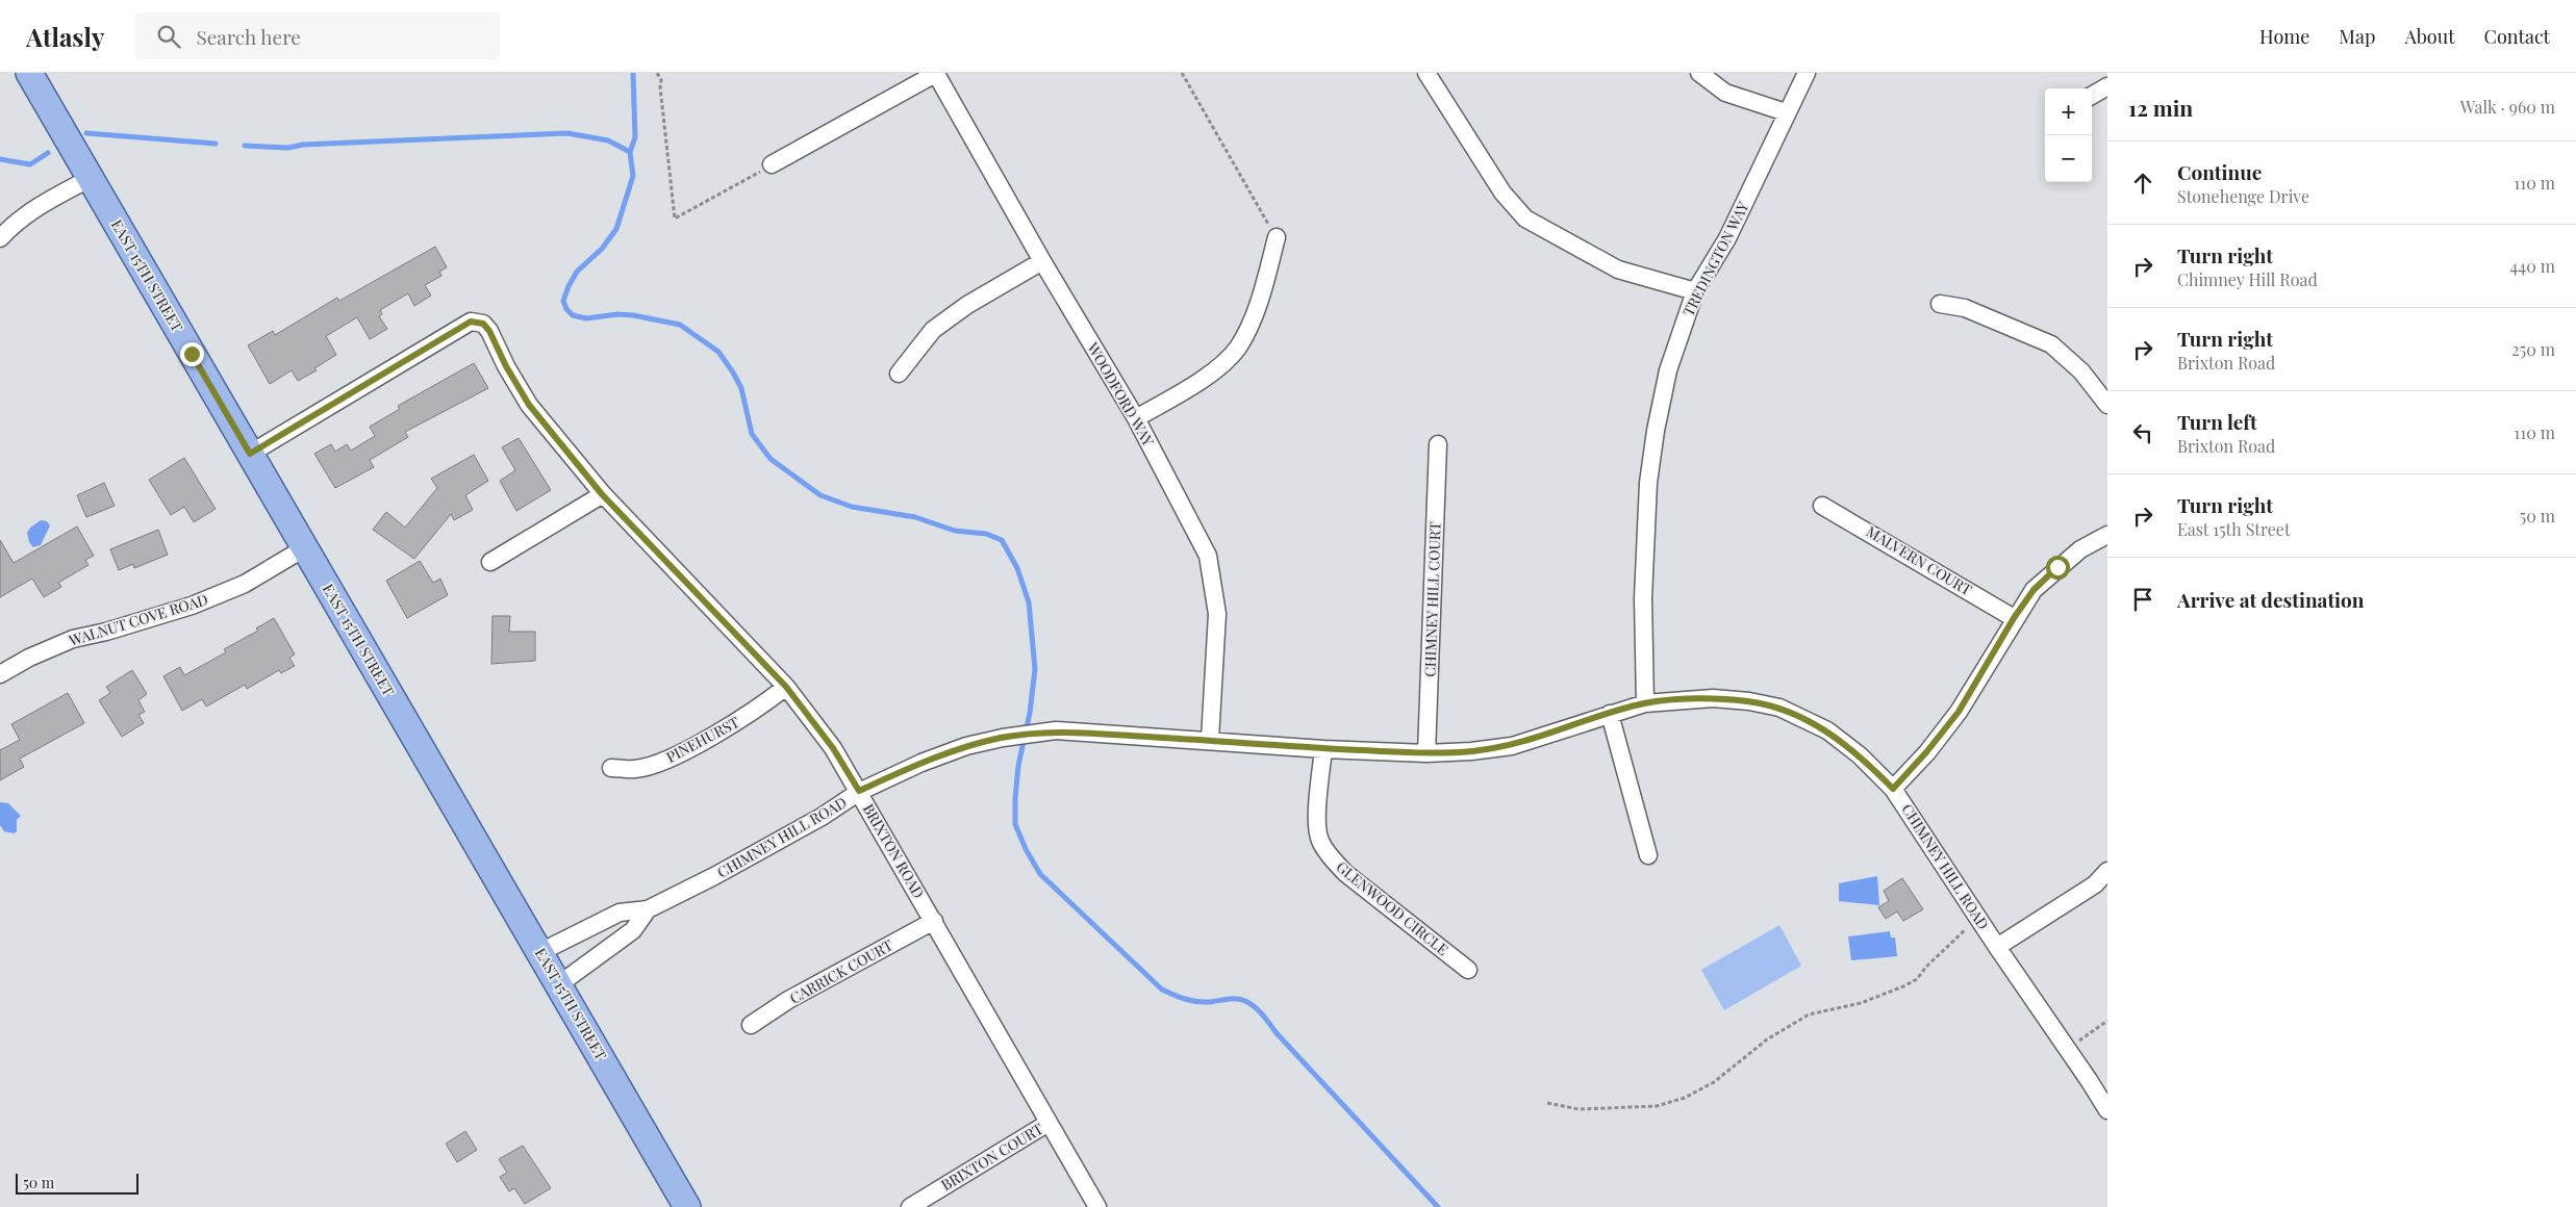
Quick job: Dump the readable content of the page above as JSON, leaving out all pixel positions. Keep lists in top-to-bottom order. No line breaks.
{"streets":{"main road":["EAST 15TH STREET"],"street":["TREDINGTON WAY","WOODFORD WAY","MALVERN COURT","CHIMNEY HILL COURT","WALNUT COVE ROAD","PINEHURST","CHIMNEY HILL ROAD","BRIXTON ROAD","GLENWOOD CIRCLE","CARRICK COURT","BRIXTON COURT"]},"crossings":[["TREDINGTON WAY","CHIMNEY HILL ROAD"],["EAST 15TH STREET","WALNUT COVE ROAD"],["EAST 15TH STREET","BRIXTON ROAD"],["WOODFORD WAY","CHIMNEY HILL ROAD"],["CHIMNEY HILL COURT","CHIMNEY HILL ROAD"],["PINEHURST","BRIXTON ROAD"],["CHIMNEY HILL ROAD","BRIXTON ROAD"],["CHIMNEY HILL ROAD","GLENWOOD CIRCLE"],["BRIXTON ROAD","CARRICK COURT"],["BRIXTON ROAD","BRIXTON COURT"]],"scale_bar":"50 m","page":{"header":"Atlasly","search":"Search here","nav":["Home","Map","About","Contact"],"heading":["12 min","Walk · 960 m"],"map_buttons":["+","−"],"list":[["Continue","Stonehenge Drive","110 m"],["Turn right","Chimney Hill Road","440 m"],["Turn right","Brixton Road","250 m"],["Turn left","Brixton Road","110 m"],["Turn right","East 15th Street","50 m"],"Arrive at destination"],"scale":"50 m"}}
